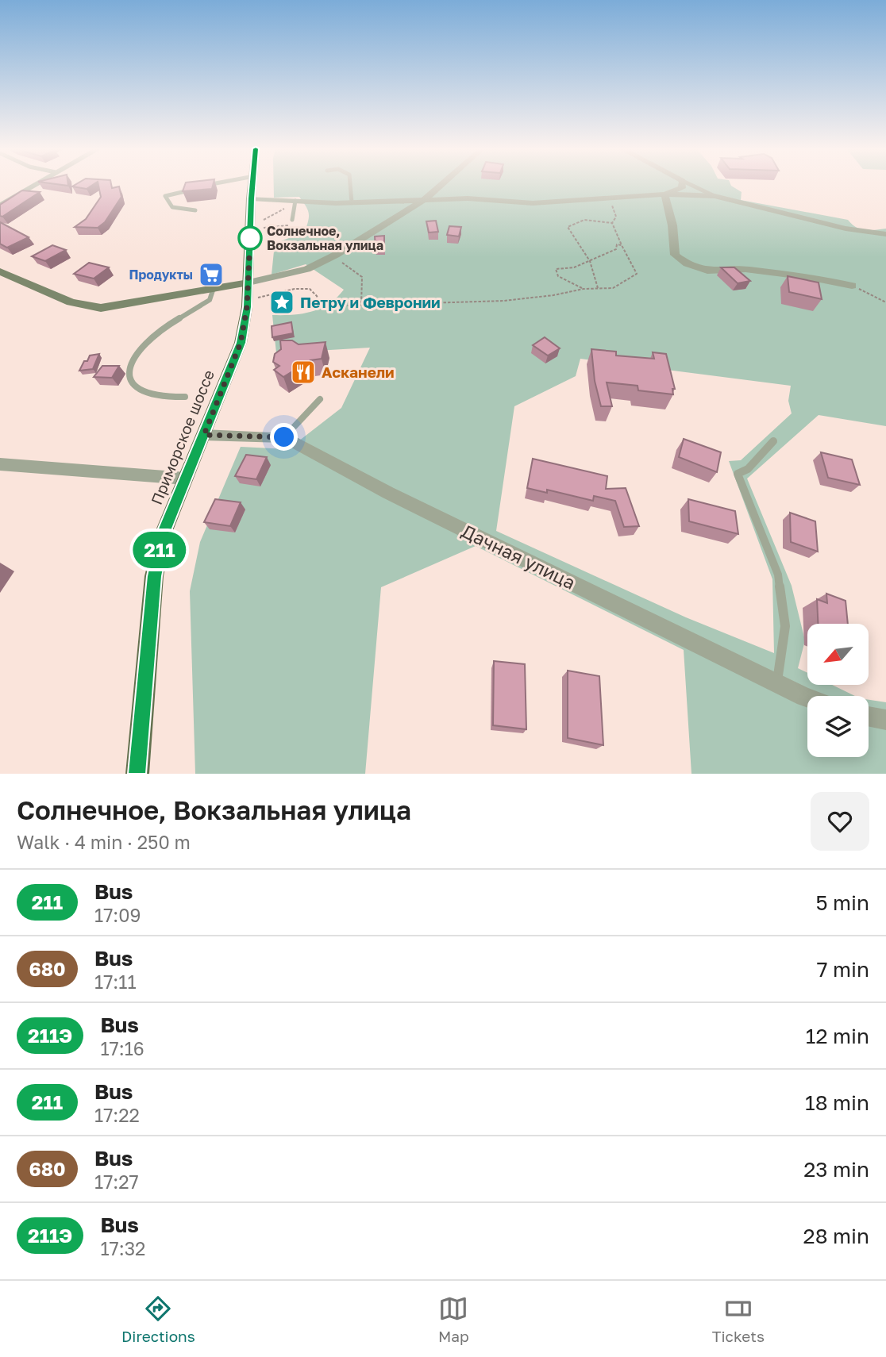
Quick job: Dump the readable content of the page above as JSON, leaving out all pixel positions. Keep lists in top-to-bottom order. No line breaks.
{"streets":{"main road":["Приморское шоссе"],"street":["Дачная улица"]},"crossings":[["Приморское шоссе","Дачная улица"]],"places":{"other":["Солнечное, Вокзальная улица"],"supermarket":["Продукты"],"place":["Петру и Февронии"],"restaurant":["Асканели"]},"lines":["bus line 211"],"north":"bottom left","page":{"on_map":"211","heading":["Солнечное, Вокзальная улица","Walk · 4 min · 250 m"],"list":[{"mark":"211","name":"Bus","note":"17:09","value":"5 min"},{"mark":"680","name":"Bus","note":"17:11","value":"7 min"},{"mark":"211Э","name":"Bus","note":"17:16","value":"12 min"},{"mark":"211","name":"Bus","note":"17:22","value":"18 min"},{"mark":"680","name":"Bus","note":"17:27","value":"23 min"},{"mark":"211Э","name":"Bus","note":"17:32","value":"28 min"}],"tabs":["Directions","Map","Tickets"]}}
